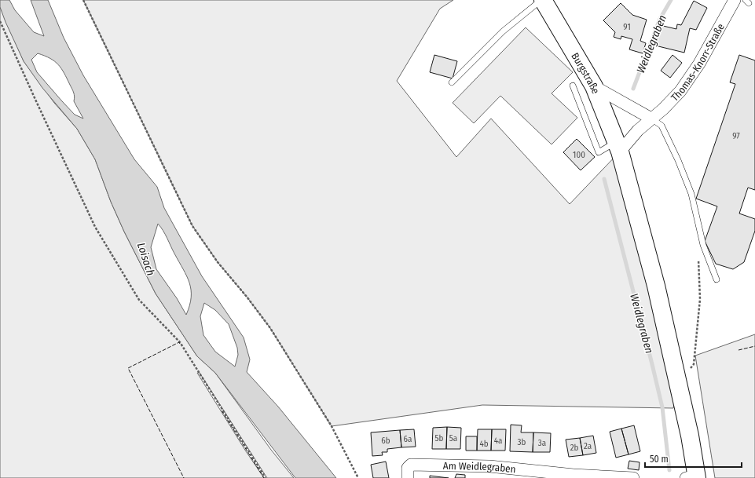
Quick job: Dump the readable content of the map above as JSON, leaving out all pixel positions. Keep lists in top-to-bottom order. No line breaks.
{"streets":{"main road":["Burgstraße"],"street":["Thomas-Knorr-Straße","Am Weidlegraben"]},"crossings":[["Thomas-Knorr-Straße","Burgstraße"]],"water":["Weidlegraben","Loisach"],"house_numbers":["91","97","100","5b","5a","6a","6b","4a","3b","3a","4b","2a","2b"],"scale_bar":"50 m"}
